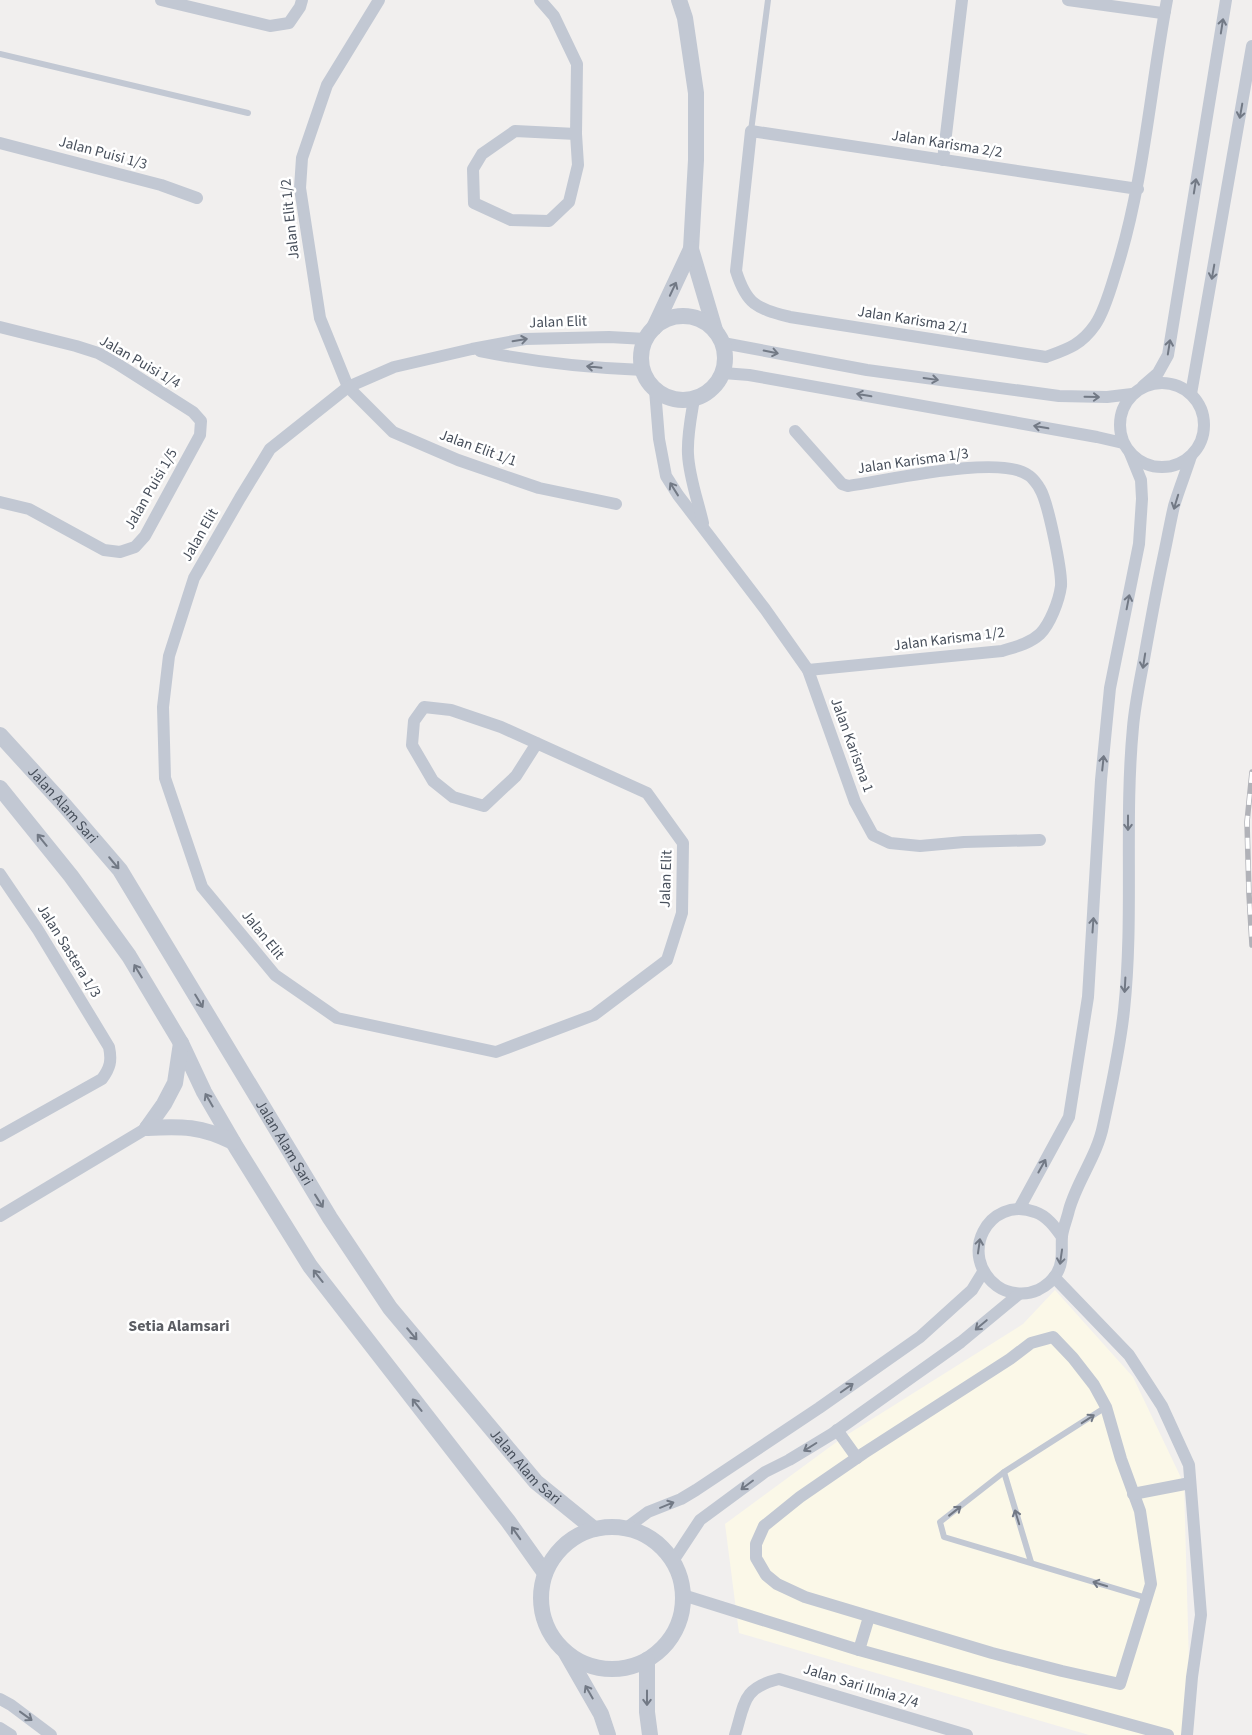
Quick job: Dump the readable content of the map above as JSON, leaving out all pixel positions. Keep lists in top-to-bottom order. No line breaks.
{"streets":{"street":["Jalan Karisma 2/2","Jalan Puisi 1/3","Jalan Elit 1/2","Jalan Karisma 2/1","Jalan Elit","Jalan Puisi 1/4","Jalan Elit 1/1","Jalan Karisma 1/3","Jalan Puisi 1/5","Jalan Karisma 1/2","Jalan Karisma 1","Jalan Alam Sari","Jalan Sastera 1/3","Jalan Sari Ilmia 2/4"]},"crossings":[["Jalan Karisma 2/2","Jalan Karisma 2/1"],["Jalan Elit 1/2","Jalan Elit"],["Jalan Elit 1/2","Jalan Elit 1/1"],["Jalan Elit","Jalan Elit 1/1"],["Jalan Elit","Jalan Karisma 1"],["Jalan Puisi 1/4","Jalan Puisi 1/5"],["Jalan Karisma 1/3","Jalan Karisma 1/2"],["Jalan Karisma 1/2","Jalan Karisma 1"]],"districts":["Setia Alamsari"]}
